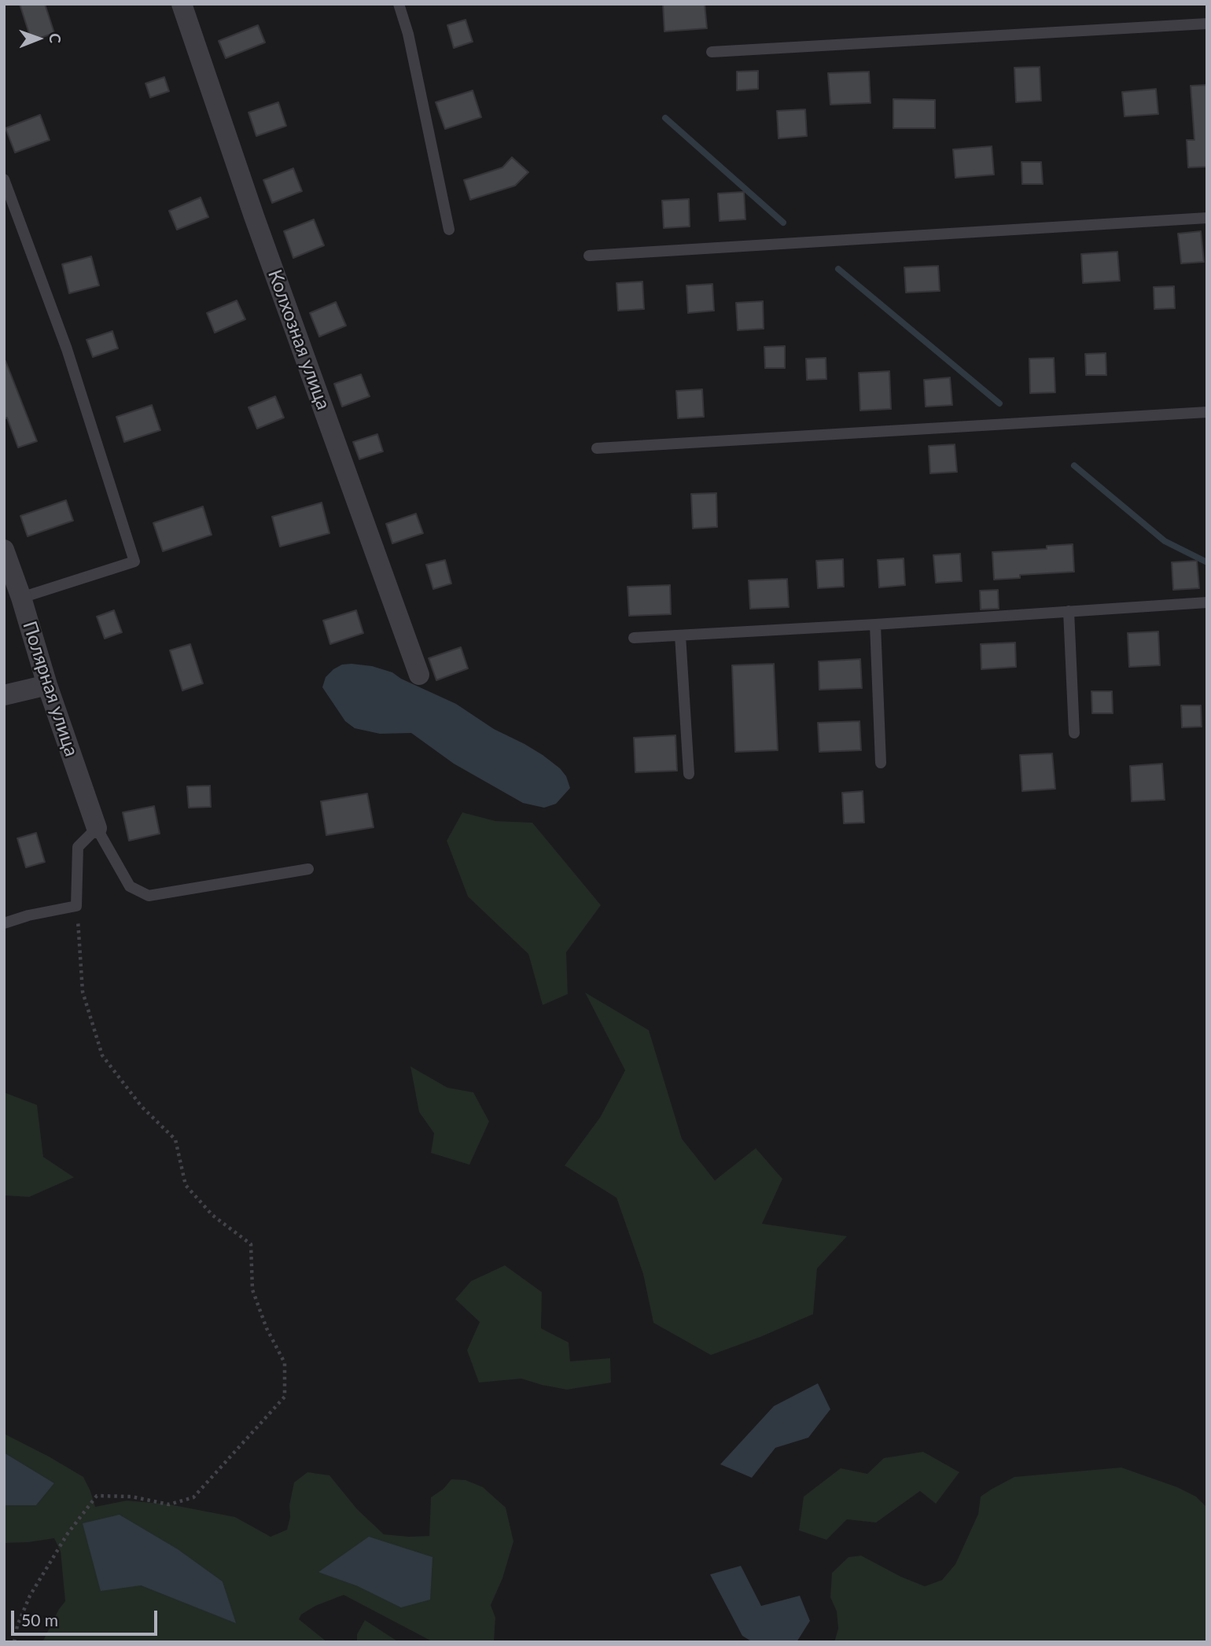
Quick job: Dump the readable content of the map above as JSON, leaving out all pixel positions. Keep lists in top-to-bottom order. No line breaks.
{"streets":{"street":["Колхозная улица","Полярная улица"]},"scale_bar":"50 m","north":"right"}
